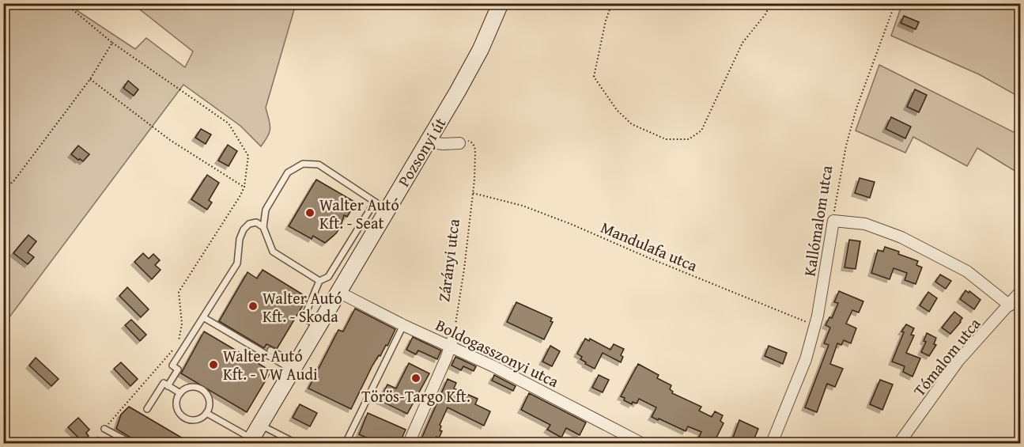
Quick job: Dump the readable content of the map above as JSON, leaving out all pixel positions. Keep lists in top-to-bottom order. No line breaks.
{"streets":{"main road":["Pozsonyi út"],"street":["Kallómalom utca","Boldogasszonyi utca","Tómalom utca"],"path":["Mandulafa utca","Zárányi utca"]},"crossings":[["Pozsonyi út","Boldogasszonyi utca"],["Kallómalom utca","Mandulafa utca"],["Mandulafa utca","Zárányi utca"],["Zárányi utca","Boldogasszonyi utca"]],"places":["Walter Autó Kft. - Seat","Walter Autó Kft. - Skoda","Walter Autó Kft. - VW Audi","Törös-Targo Kft."]}
